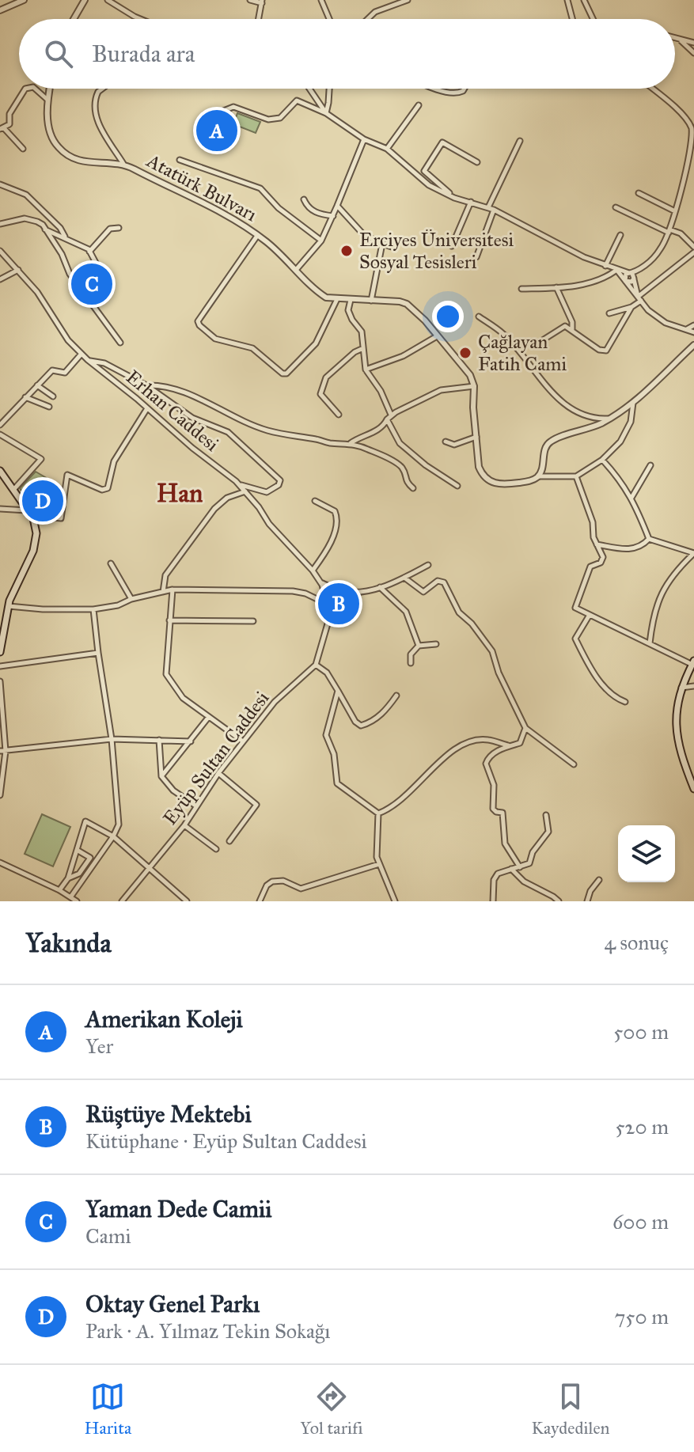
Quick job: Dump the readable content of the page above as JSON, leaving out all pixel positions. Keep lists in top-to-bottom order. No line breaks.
{"streets":{"street":["Atatürk Bulvarı","Erhan Caddesi","Eyüp Sultan Caddesi"]},"districts":["Han"],"places":["Erciyes Üniversitesi Sosyal Tesisleri","Çağlayan Fatih Cami"],"page":{"search":"Burada ara","pins":["A","C","D","B"],"heading":["Yakında","4 sonuç"],"list":[{"mark":"A","name":"Amerikan Koleji","note":"Yer","value":"500 m"},{"mark":"B","name":"Rüştüye Mektebi","note":"Kütüphane · Eyüp Sultan Caddesi","value":"520 m"},{"mark":"C","name":"Yaman Dede Camii","note":"Cami","value":"600 m"},{"mark":"D","name":"Oktay Genel Parkı","note":"Park · A. Yılmaz Tekin Sokağı","value":"750 m"}],"nav":["Harita","Yol tarifi","Kaydedilen"]}}
